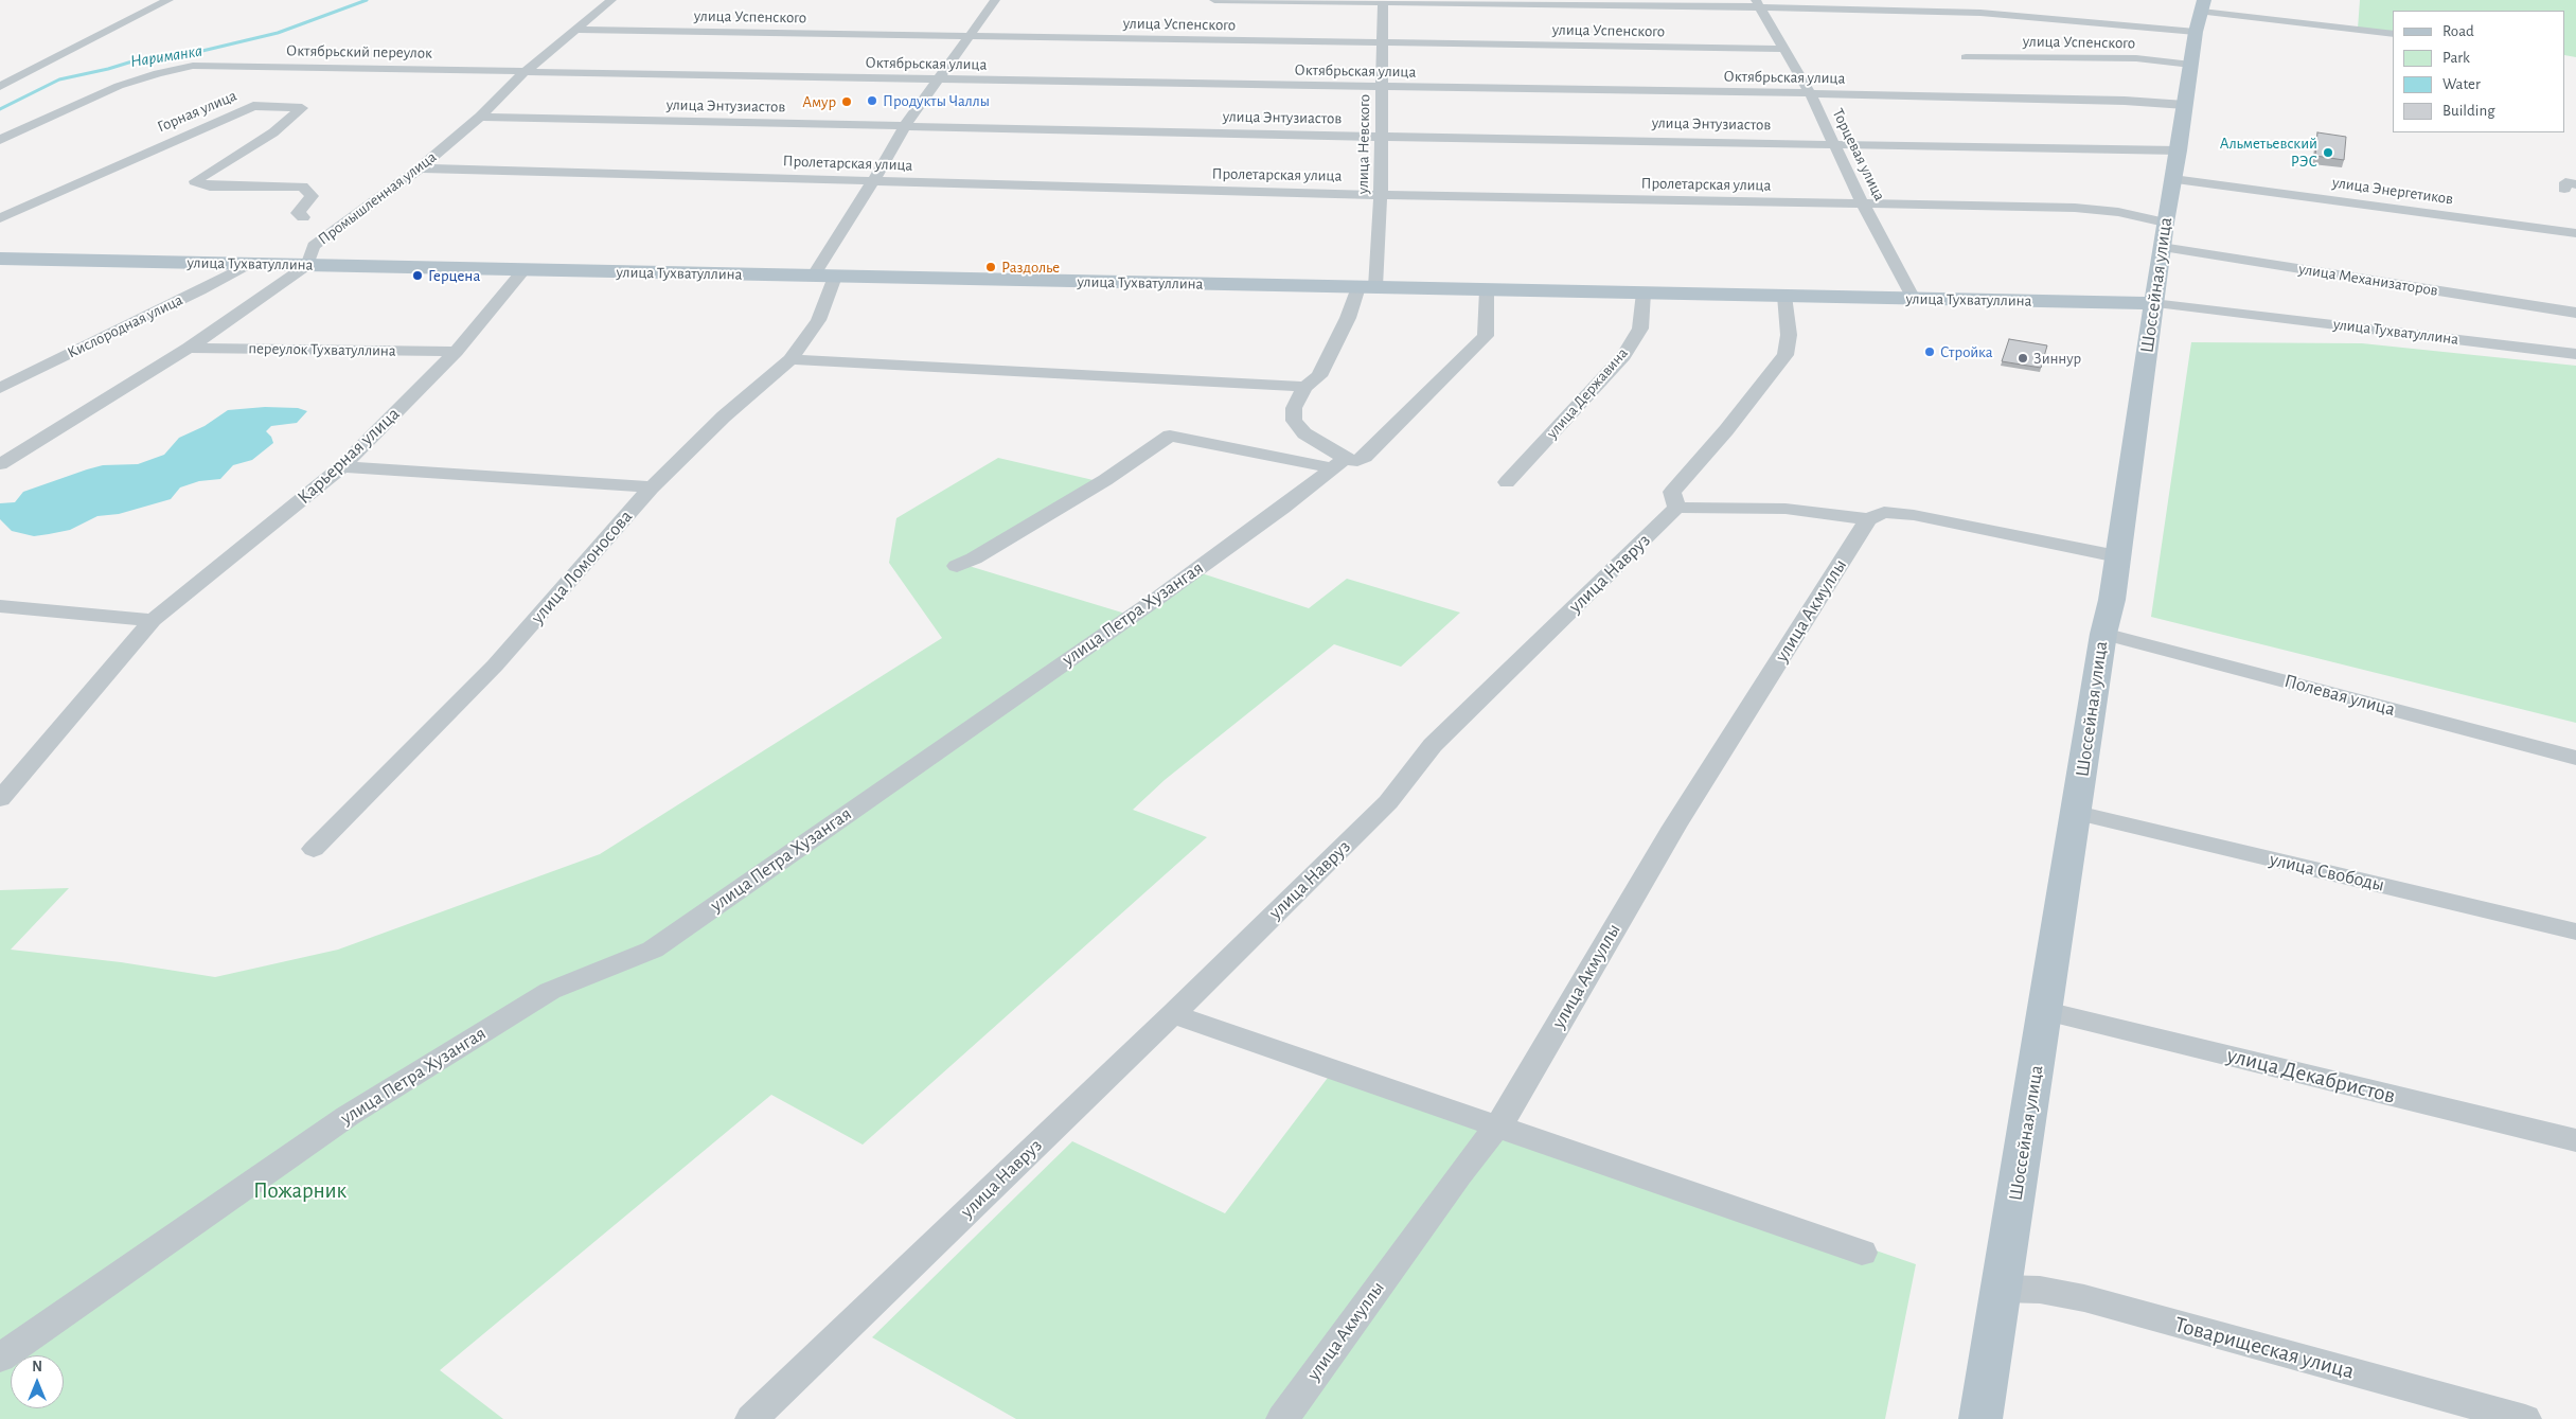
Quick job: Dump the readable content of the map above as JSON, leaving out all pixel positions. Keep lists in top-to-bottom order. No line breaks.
{"streets":{"main road":["улица Тухватуллина","Шоссейная улица"],"street":["улица Успенского","Октябрьский переулок","Октябрьская улица","улица Энтузиастов","Горная улица","улица Невского","Торцевая улица","Пролетарская улица","улица Энергетиков","Промышленная улица","улица Механизаторов","Кислородная улица","переулок Тухватуллина","улица Державина","Карьерная улица","улица Ломоносова","улица Навруз","улица Акмуллы","улица Петра Хузангая","Полевая улица","улица Свободы","улица Декабристов","Товарищеская улица"]},"crossings":[["улица Успенского","улица Невского"],["улица Успенского","Торцевая улица"],["улица Успенского","Промышленная улица"],["улица Успенского","Шоссейная улица"],["Октябрьский переулок","Октябрьская улица"],["Октябрьский переулок","Промышленная улица"],["Октябрьская улица","улица Невского"],["Октябрьская улица","Торцевая улица"],["Октябрьская улица","Промышленная улица"],["Октябрьская улица","Шоссейная улица"],["улица Энтузиастов","улица Невского"],["улица Энтузиастов","Торцевая улица"],["улица Энтузиастов","Промышленная улица"],["улица Энтузиастов","Шоссейная улица"],["улица Невского","Пролетарская улица"],["улица Невского","улица Тухватуллина"],["Торцевая улица","Пролетарская улица"],["Торцевая улица","улица Тухватуллина"],["Пролетарская улица","Промышленная улица"],["Пролетарская улица","Шоссейная улица"],["улица Энергетиков","Шоссейная улица"],["Промышленная улица","улица Тухватуллина"],["Промышленная улица","переулок Тухватуллина"],["улица Тухватуллина","Шоссейная улица"],["улица Тухватуллина","Кислородная улица"],["улица Тухватуллина","улица Державина"],["улица Тухватуллина","Карьерная улица"],["улица Тухватуллина","улица Ломоносова"],["улица Тухватуллина","улица Петра Хузангая"],["улица Механизаторов","Шоссейная улица"],["Шоссейная улица","Полевая улица"],["Шоссейная улица","улица Свободы"],["Шоссейная улица","улица Декабристов"],["Шоссейная улица","Товарищеская улица"],["переулок Тухватуллина","Карьерная улица"]],"water":["Нариманка"],"parks":["Пожарник"],"places":["Продукты Чаллы","Амур","Альметьевский РЭС","Раздолье","Герцена","Стройка","Зиннур"],"legend":["Road","Park","Water","Building"],"north":"top"}
